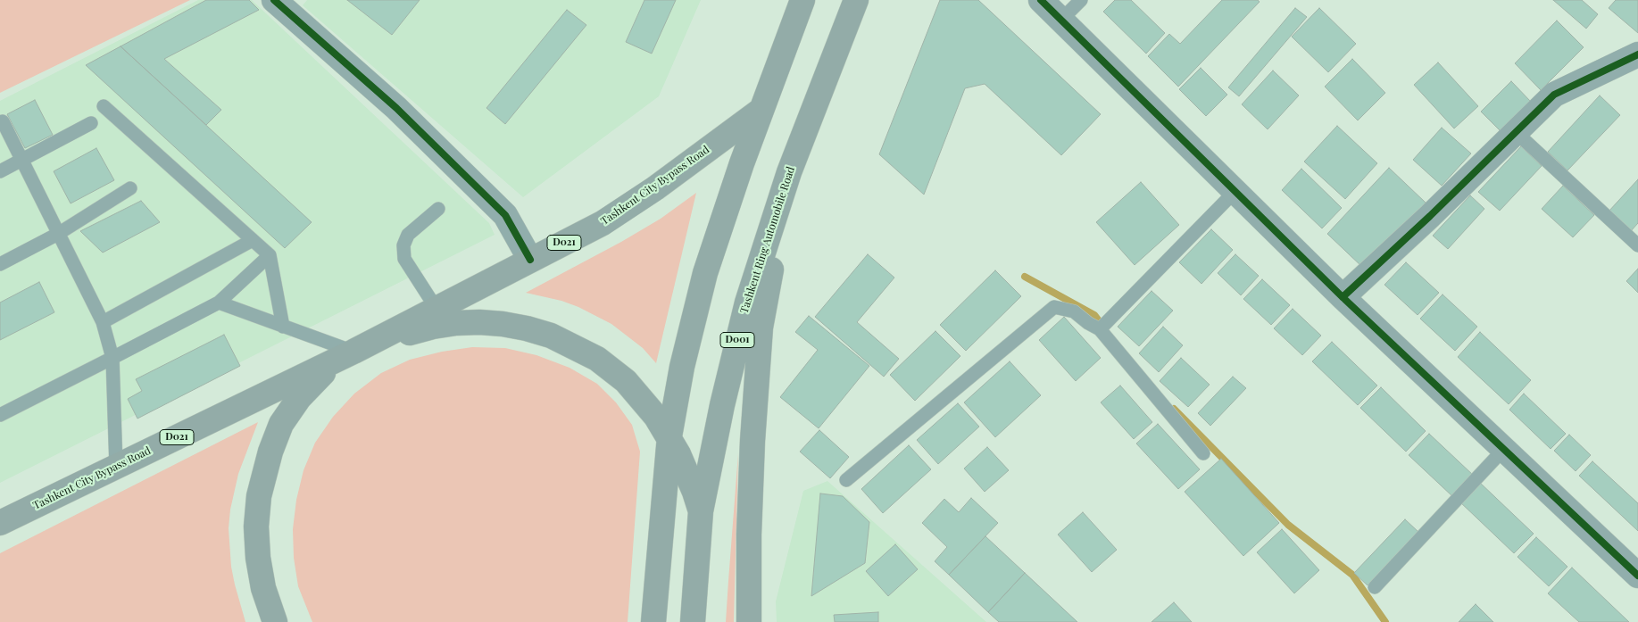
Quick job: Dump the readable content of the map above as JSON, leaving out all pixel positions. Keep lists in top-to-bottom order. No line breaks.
{"streets":{"highway":["Tashkent City Bypass Road","Tashkent Ring Automobile Road","D021","D001"]},"crossings":[["Tashkent City Bypass Road","Tashkent Ring Automobile Road"]]}
